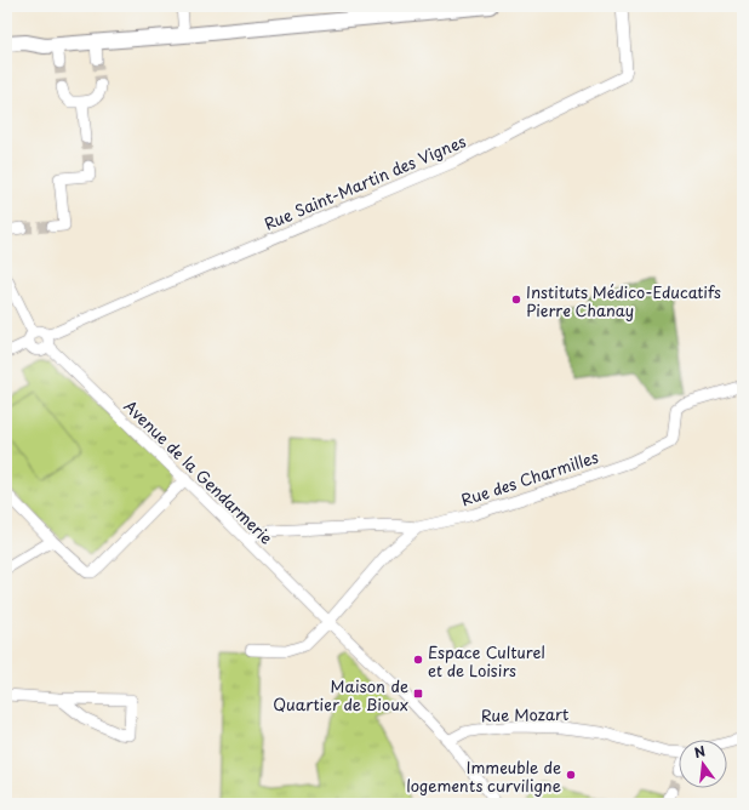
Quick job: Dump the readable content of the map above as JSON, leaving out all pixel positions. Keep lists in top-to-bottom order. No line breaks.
{"streets":{"street":["Rue Saint-Martin des Vignes","Avenue de la Gendarmerie","Rue des Charmilles","Rue Mozart"]},"crossings":[["Rue Saint-Martin des Vignes","Avenue de la Gendarmerie"],["Avenue de la Gendarmerie","Rue des Charmilles"],["Avenue de la Gendarmerie","Rue Mozart"]],"places":{"other":["Instituts Médico-Educatifs Pierre Chanay","Espace Culturel et de Loisirs","Immeuble de logements curviligne"],"transit":["Maison de Quartier de Bioux"]},"north":"top"}
